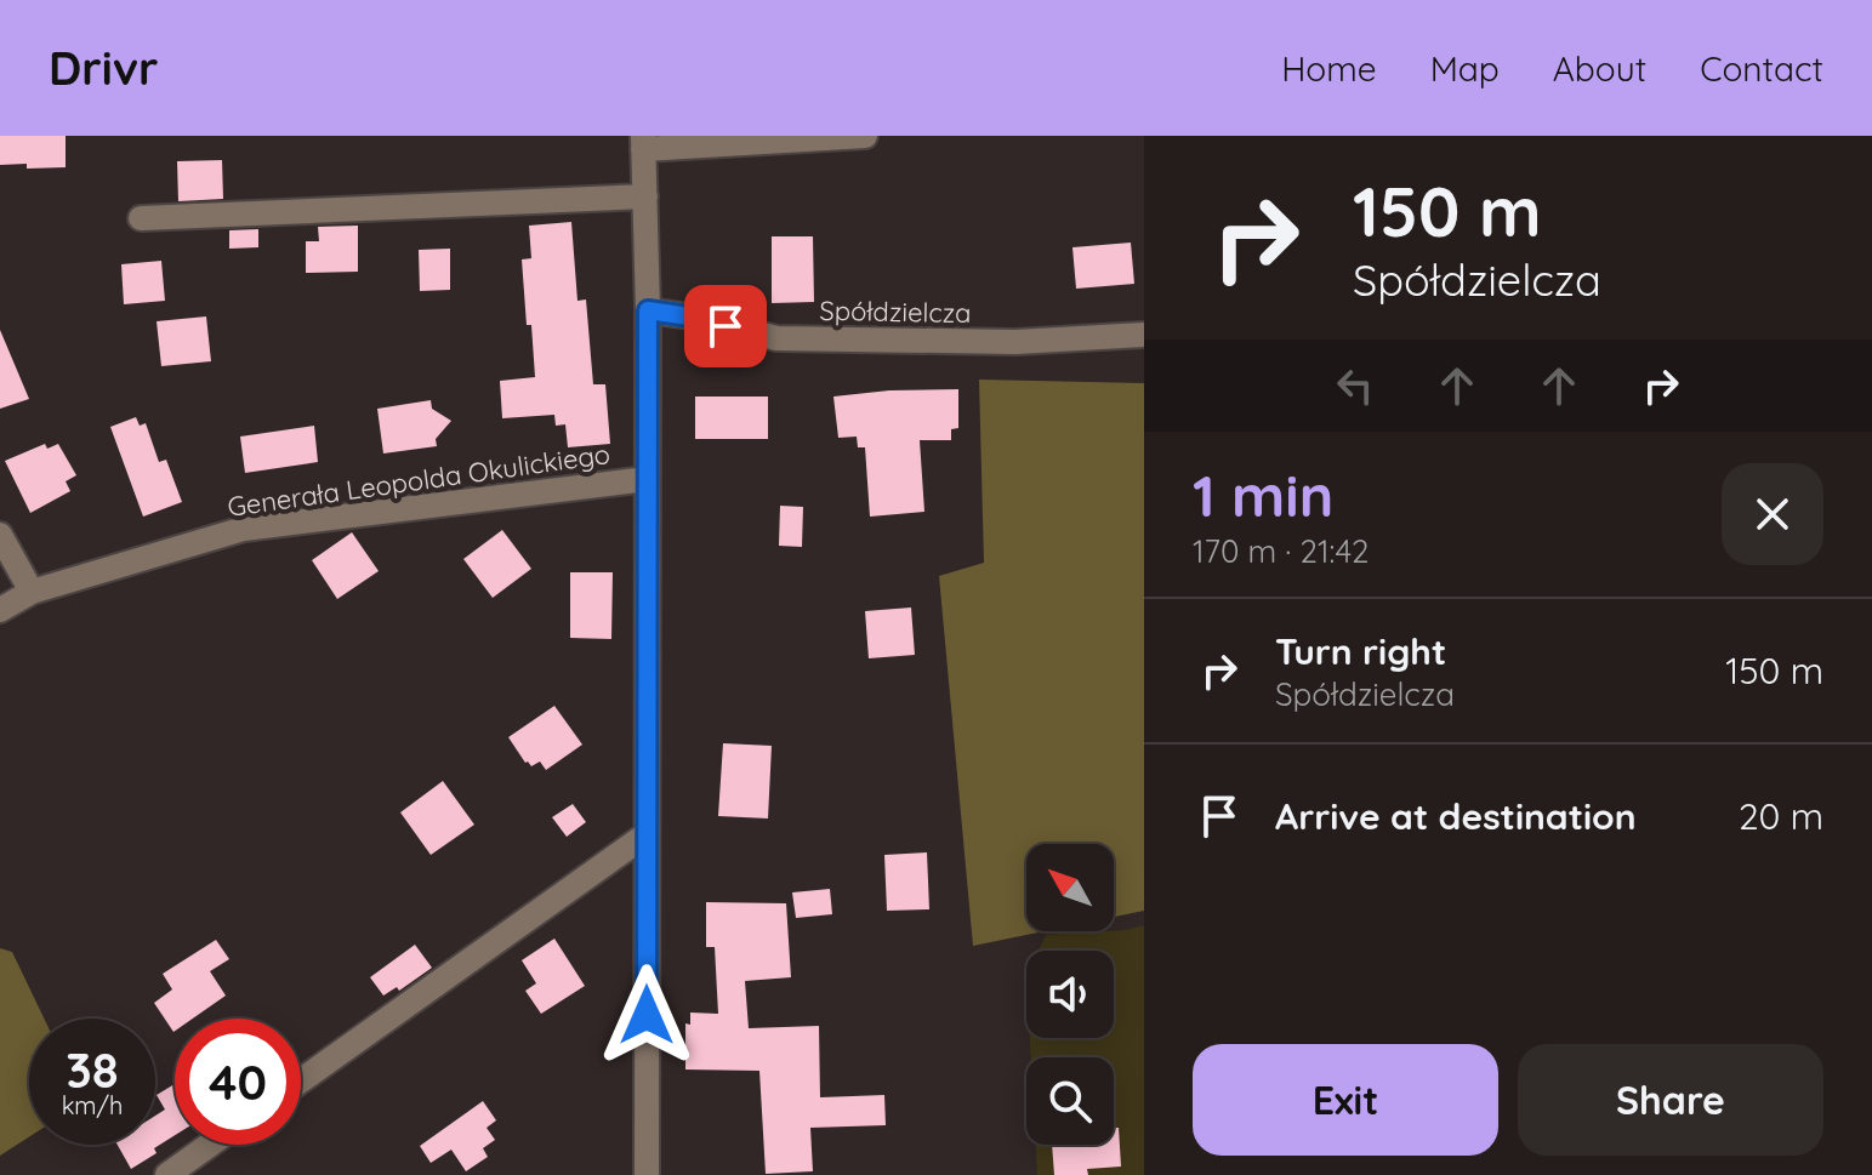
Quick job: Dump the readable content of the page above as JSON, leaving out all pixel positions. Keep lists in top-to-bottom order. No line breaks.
{"streets":{"street":["Spółdzielcza","Generała Leopolda Okulickiego"]},"crossings":[["Spółdzielcza","Generała Leopolda Okulickiego"]],"north":"top left","page":{"header":"Drivr","nav":["Home","Map","About","Contact"],"turn":["150 m","Spółdzielcza"],"heading":["1 min","170 m · 21:42"],"list":[{"name":"Turn right","note":"Spółdzielcza","value":"150 m"},{"name":"Arrive at destination","value":"20 m"}],"speed":"38 km/h","limit":"40","buttons":["Exit","Share"]}}
